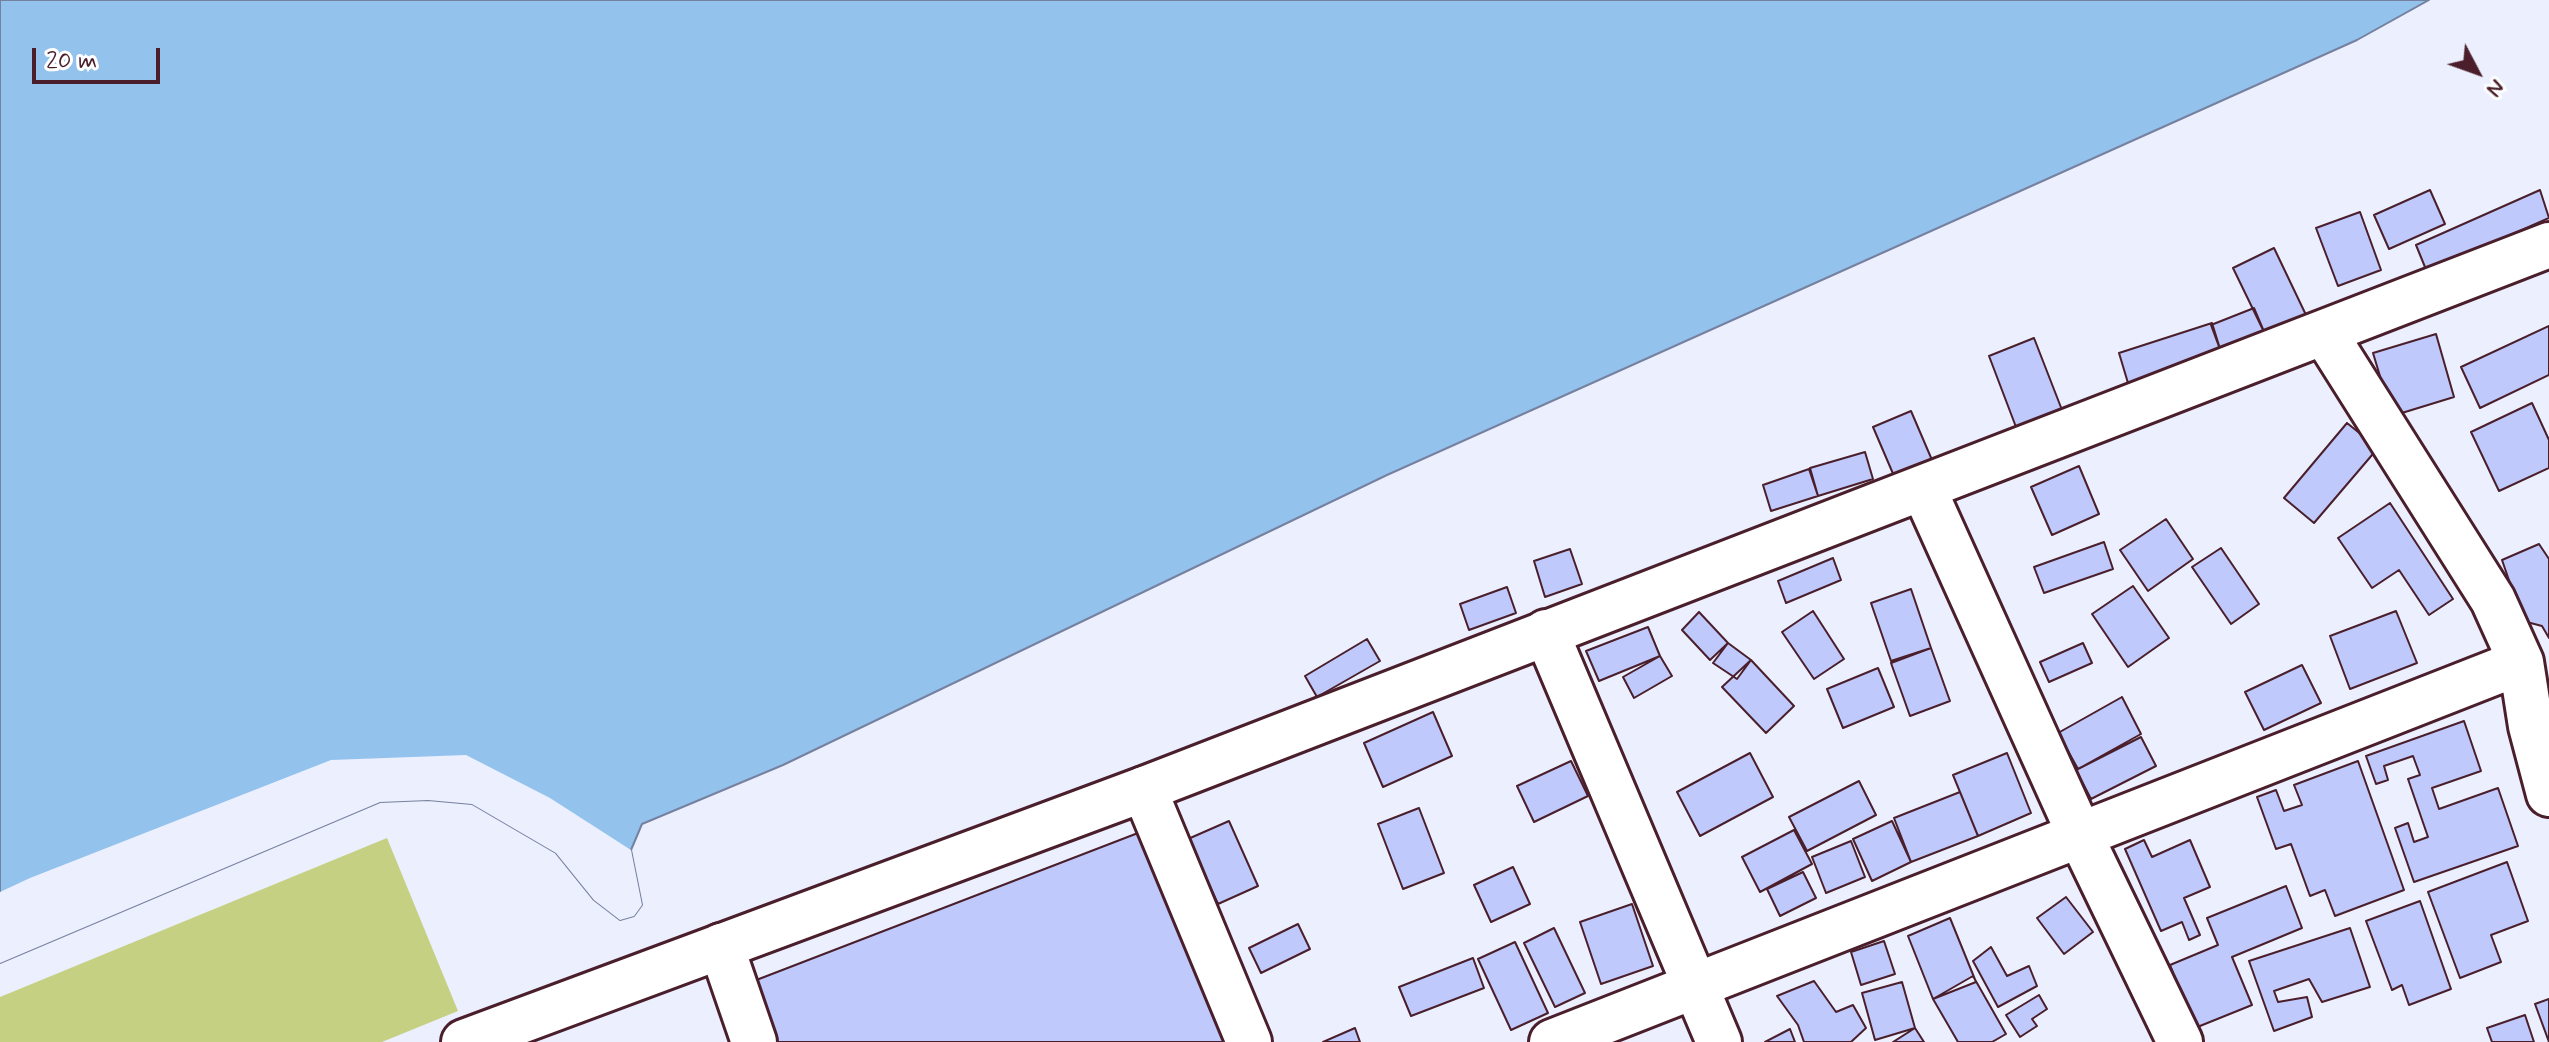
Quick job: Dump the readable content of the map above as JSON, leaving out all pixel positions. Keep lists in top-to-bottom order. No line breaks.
{"scale_bar":"20 m","north":"bottom right"}
